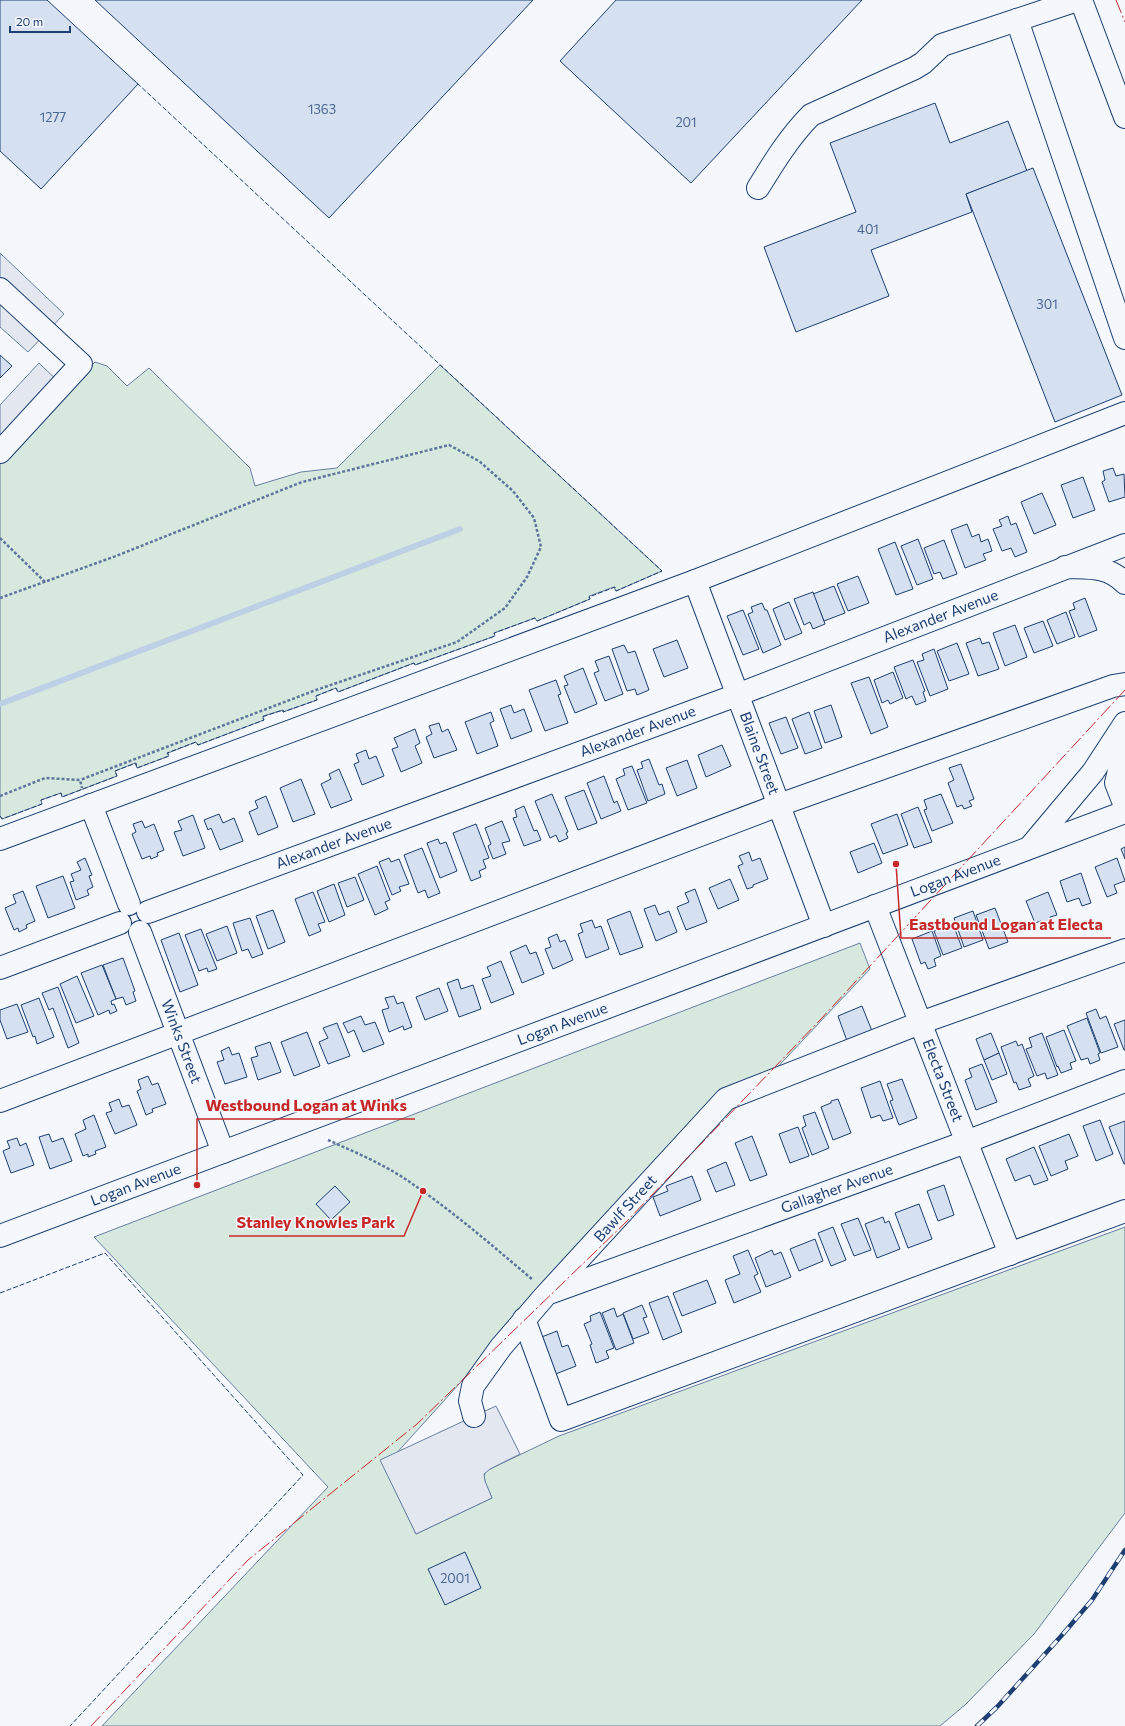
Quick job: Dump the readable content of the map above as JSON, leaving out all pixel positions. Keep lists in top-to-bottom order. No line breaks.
{"streets":{"street":["Alexander Avenue","Blaine Street","Logan Avenue","Winks Street","Electa Street","Gallagher Avenue","Bawlf Street"]},"crossings":[["Alexander Avenue","Blaine Street"],["Alexander Avenue","Winks Street"],["Blaine Street","Logan Avenue"],["Logan Avenue","Winks Street"],["Logan Avenue","Electa Street"],["Electa Street","Gallagher Avenue"],["Electa Street","Bawlf Street"],["Gallagher Avenue","Bawlf Street"]],"places":["Eastbound Logan at Electa","Westbound Logan at Winks","Stanley Knowles Park"],"house_numbers":["1363","1277","201","401","301","2001"],"scale_bar":"20 m"}
